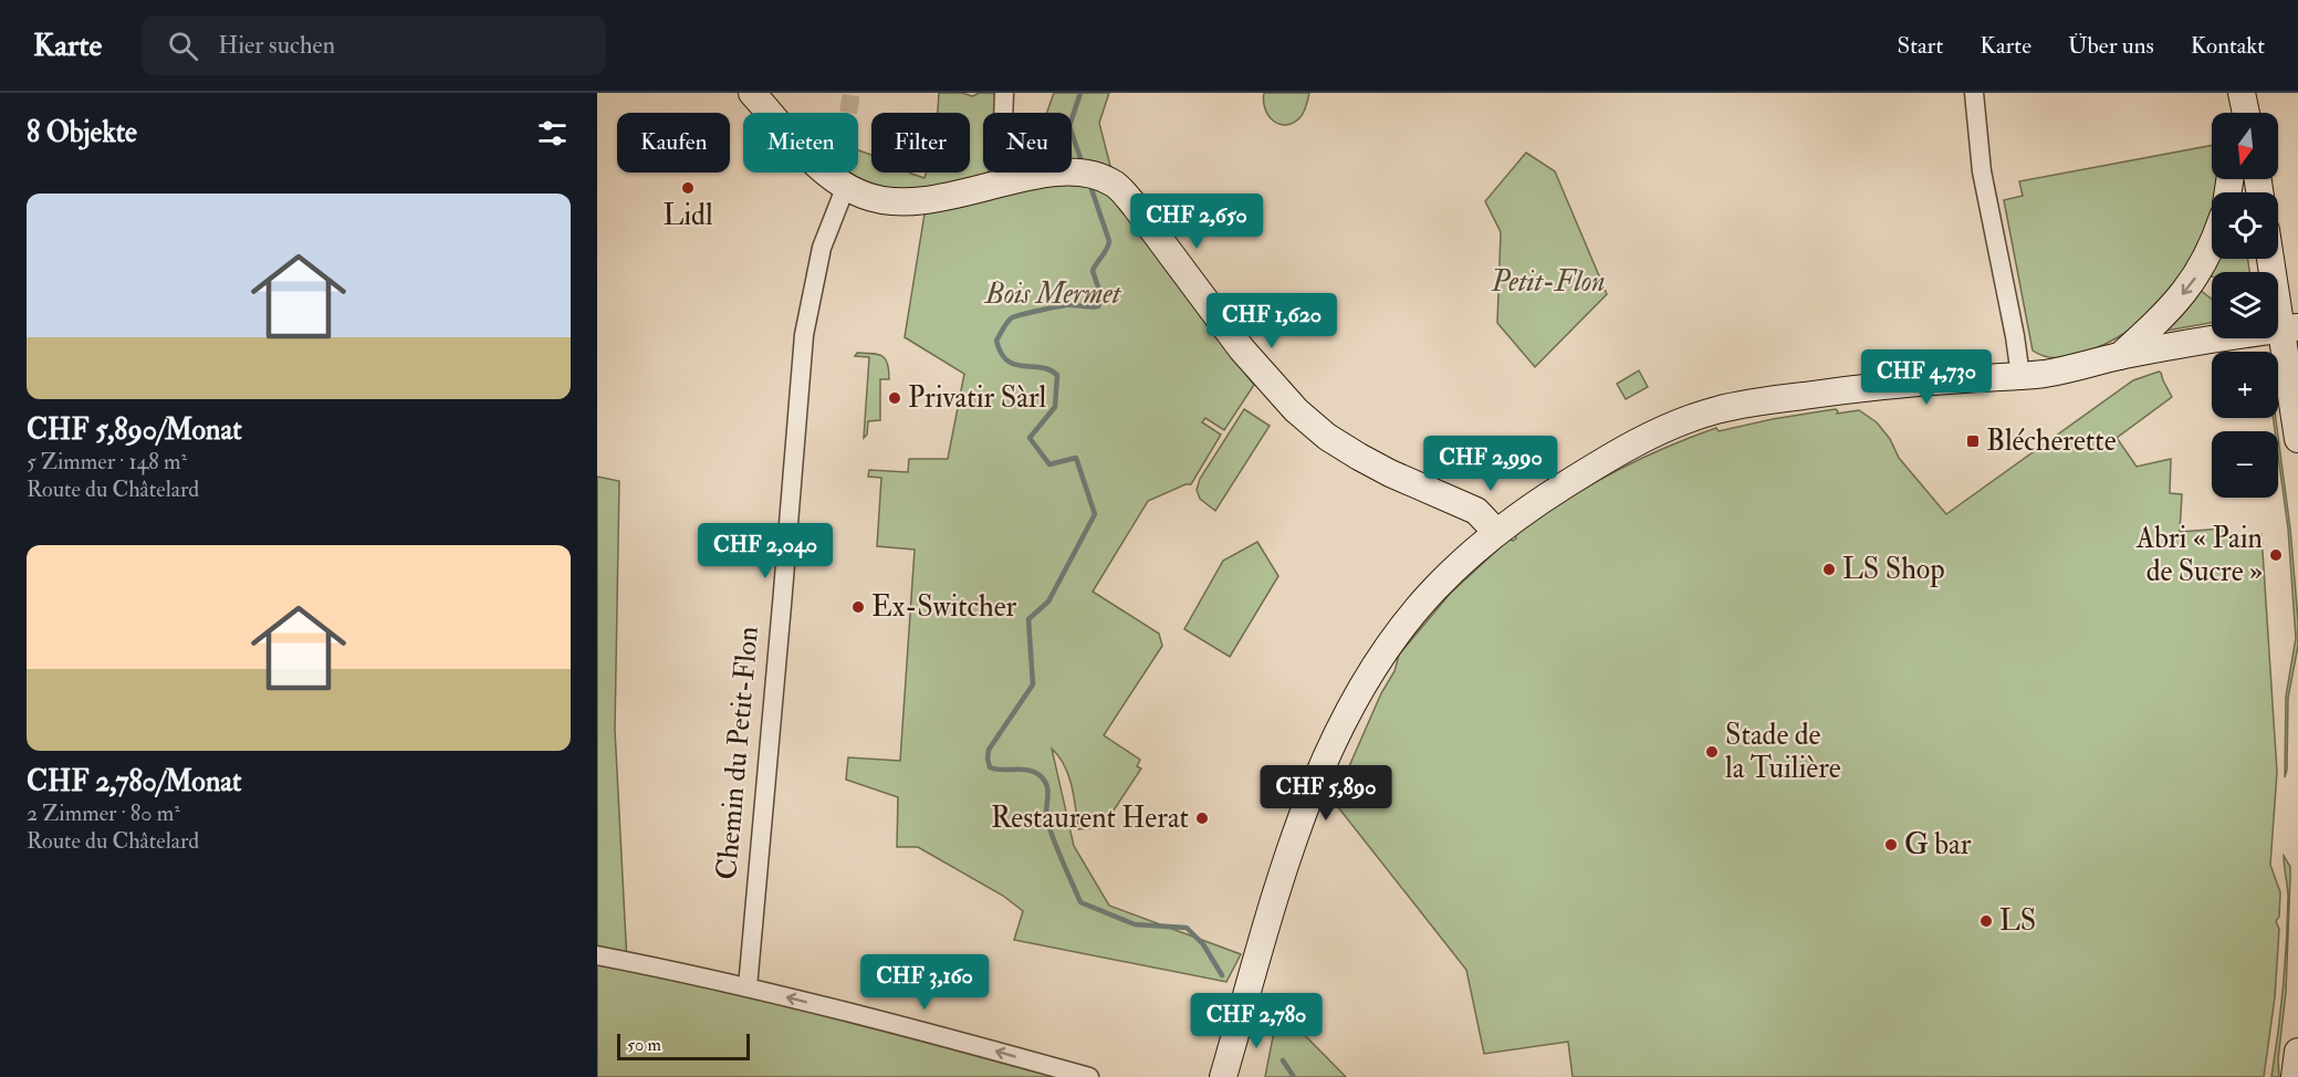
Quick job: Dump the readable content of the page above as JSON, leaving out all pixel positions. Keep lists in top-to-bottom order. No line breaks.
{"streets":{"street":["Chemin du Petit-Flon"]},"parks":["Petit-Flon","Bois Mermet"],"places":{"other":["Lidl","Privatir Sàrl","Abri « Pain de Sucre »","LS Shop","Ex-Switcher","Stade de la Tuilière","Restaurent Herat","G bar","LS"],"transit":["Blécherette"]},"scale_bar":"50 m","north":"bottom","page":{"header":"Karte","search":"Hier suchen","nav":["Start","Karte","Über uns","Kontakt"],"heading":"8 Objekte","map_buttons":["+","−"],"chip":["Kaufen","Mieten","Filter","Neu"],"list":[{"name":"CHF 5,890/Monat","note":"5 Zimmer · 148 m² · Route du Châtelard"},{"name":"CHF 2,780/Monat","note":"2 Zimmer · 80 m² · Route du Châtelard"}],"price":["CHF 2,650","CHF 1,620","CHF 4,730","CHF 2,990","CHF 2,040","CHF 5,890","CHF 3,160","CHF 2,780"],"scale":"50 m"}}
